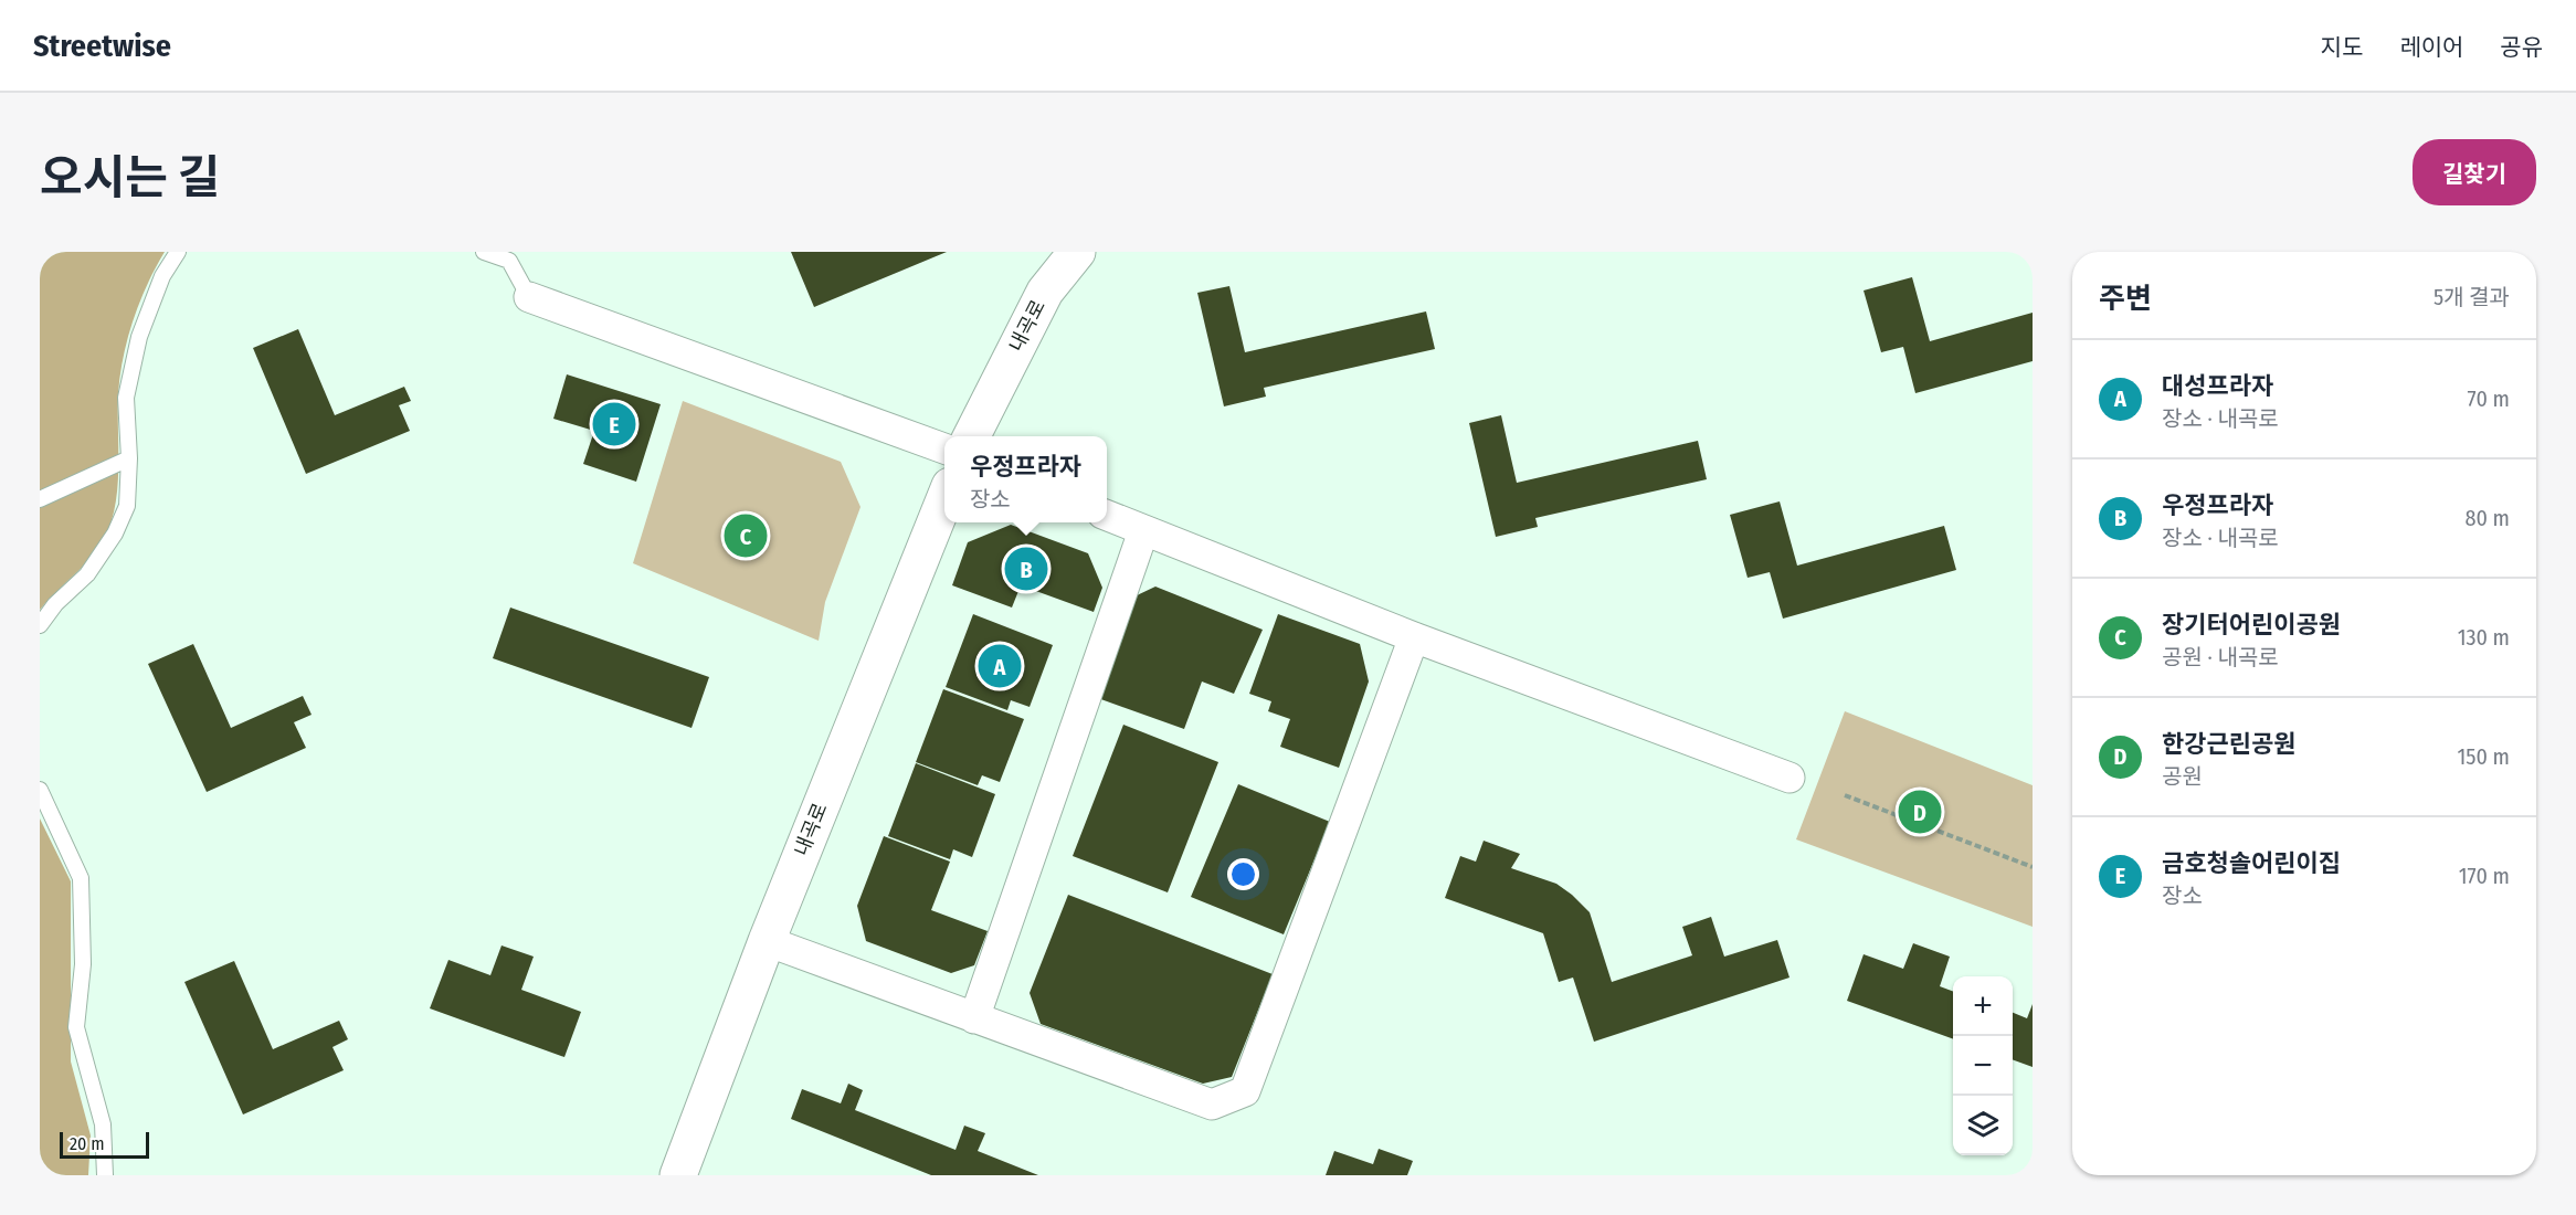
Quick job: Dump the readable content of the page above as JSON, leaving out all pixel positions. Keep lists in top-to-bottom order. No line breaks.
{"streets":{"main road":["내곡로"]},"scale_bar":"20 m","page":{"header":"Streetwise","nav":["지도","레이어","공유"],"title":"오시는 길","buttons":"길찾기","heading":["주변","5개 결과"],"list":[{"mark":"A","name":"대성프라자","note":"장소 · 내곡로","value":"70 m"},{"mark":"B","name":"우정프라자","note":"장소 · 내곡로","value":"80 m"},{"mark":"C","name":"장기터어린이공원","note":"공원 · 내곡로","value":"130 m"},{"mark":"D","name":"한강근린공원","note":"공원","value":"150 m"},{"mark":"E","name":"금호청솔어린이집","note":"장소","value":"170 m"}],"pins":["E","C","B","A","D"],"popup":["우정프라자","장소"],"map_buttons":["+","−"],"scale":"20 m"}}
